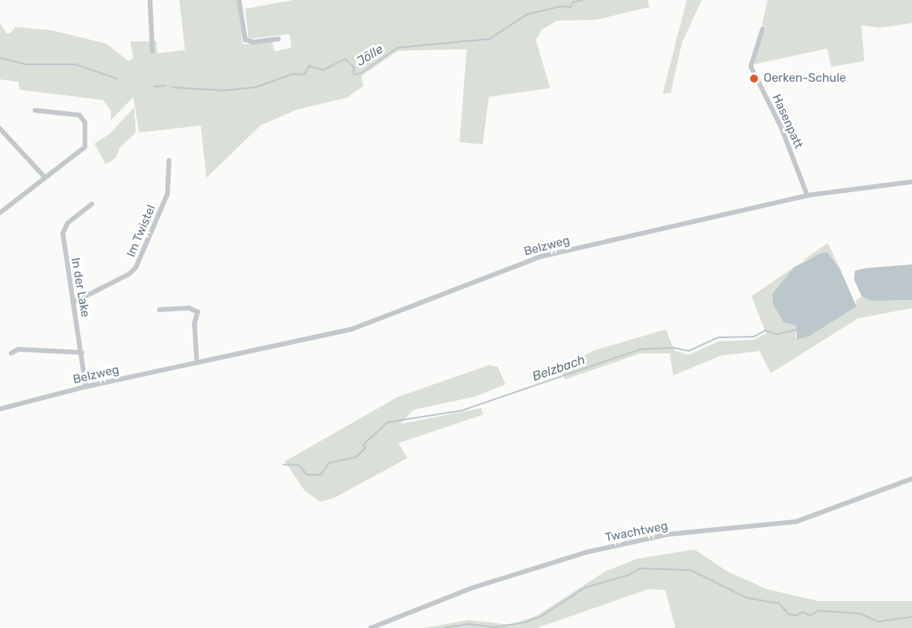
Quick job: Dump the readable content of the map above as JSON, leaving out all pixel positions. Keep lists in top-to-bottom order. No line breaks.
{"streets":{"street":["Hasenpatt","Im Twistel","Belzweg","In der Lake","Twachtweg"]},"crossings":[["Hasenpatt","Belzweg"],["Im Twistel","In der Lake"],["Belzweg","In der Lake"]],"water":["Jölle","Belzbach"],"places":["Oerken-Schule"]}
